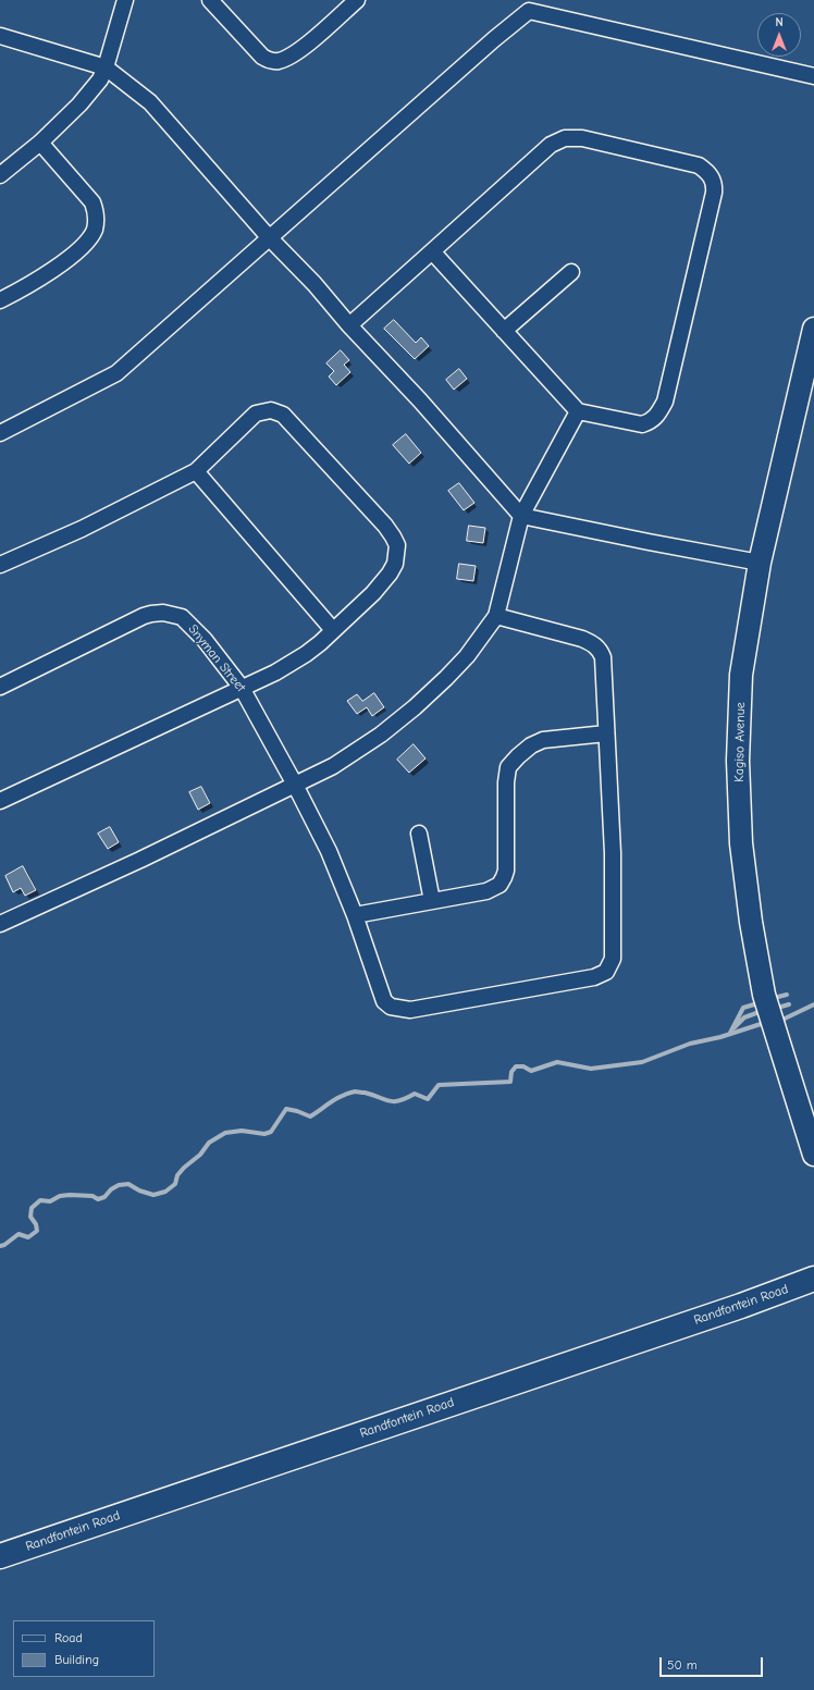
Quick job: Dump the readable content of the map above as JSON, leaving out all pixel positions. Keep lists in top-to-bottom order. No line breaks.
{"streets":{"main road":["Randfontein Road"],"street":["Snyman Street","Kagiso Avenue"]},"legend":["Road","Building"],"scale_bar":"50 m","north":"top"}
